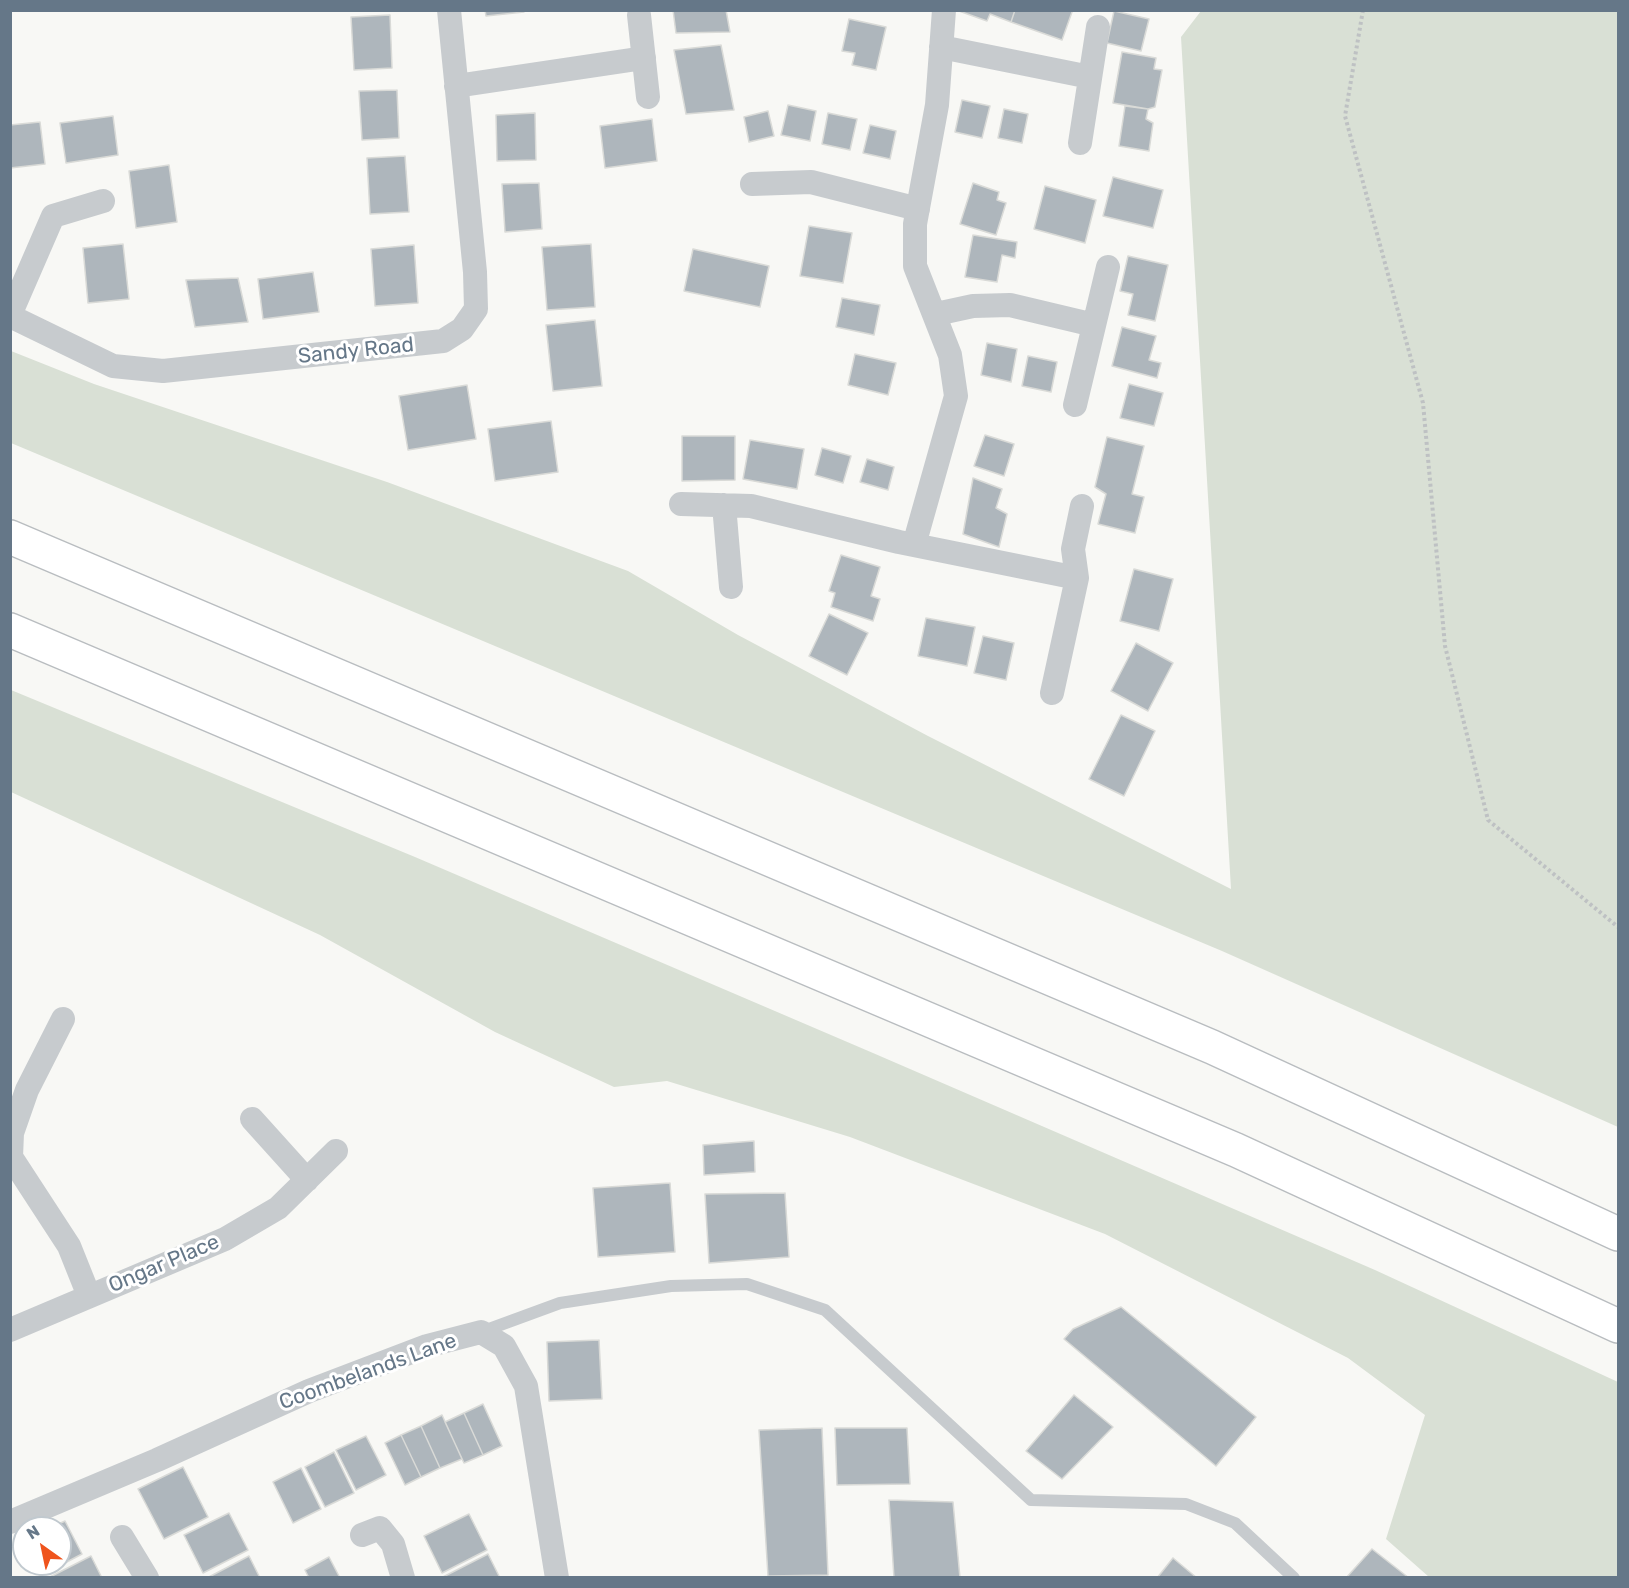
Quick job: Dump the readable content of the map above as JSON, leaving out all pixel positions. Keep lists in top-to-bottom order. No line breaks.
{"streets":{"street":["Sandy Road","Ongar Place","Coombelands Lane"]},"north":"top left"}
